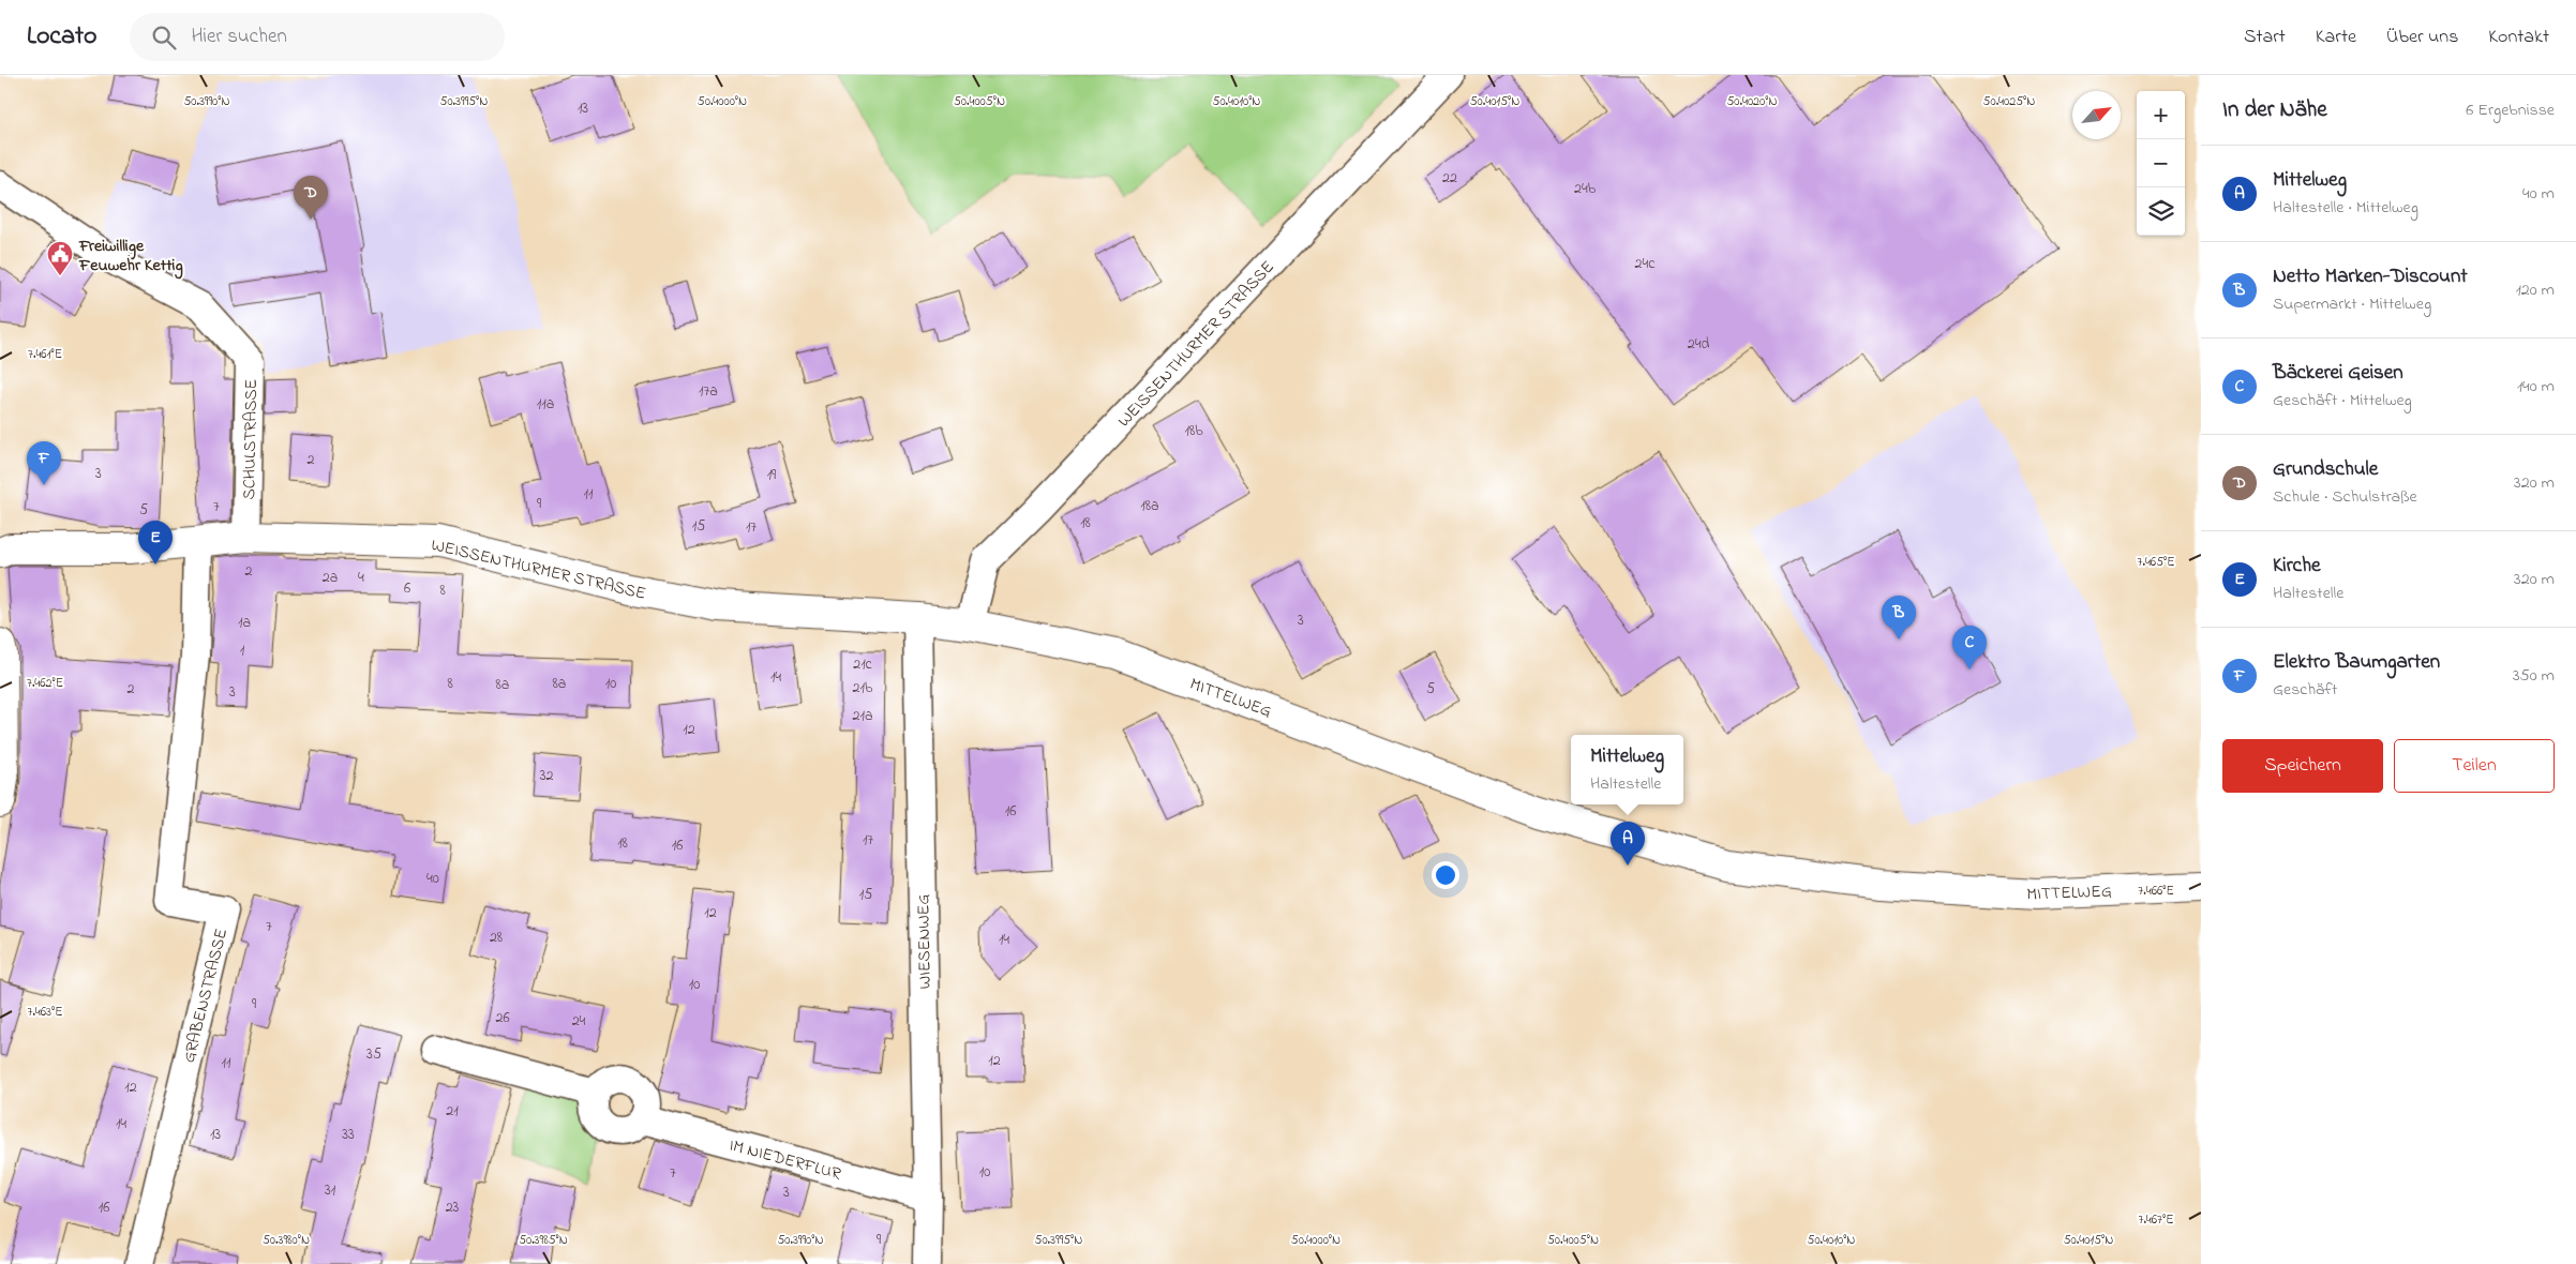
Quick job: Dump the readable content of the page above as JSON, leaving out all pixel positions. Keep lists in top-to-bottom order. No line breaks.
{"streets":{"street":["WEISSENTHURMER STRASSE","SCHULSTRASSE","MITTELWEG","WIESENWEG","GRABENSTRASSE","IM NIEDERFLUR"]},"crossings":[["WEISSENTHURMER STRASSE","SCHULSTRASSE"],["WEISSENTHURMER STRASSE","MITTELWEG"],["WEISSENTHURMER STRASSE","WIESENWEG"],["WEISSENTHURMER STRASSE","GRABENSTRASSE"],["MITTELWEG","WIESENWEG"],["WIESENWEG","IM NIEDERFLUR"]],"places":{"public building":["Freiwillige Feuwehr Kettig"]},"house_numbers":["13","22","24b","24c","24d","17a","11a","18b","2","3","19","11","9","18a","7","5","18","15","17","2","2a","4","6","8","3","1a","1","21c","14","8","8a","10","8a","21b","2","5","3","21a","12","32","16","17","18","16","40","15","12","7","28","14","10","9","26","24","35","12","11","12","21","14","13","33","10","7","31","3","16","23","9"],"north":"top right","page":{"header":"Locato","search":"Hier suchen","nav":["Start","Karte","Über uns","Kontakt"],"heading":["In der Nähe","6 Ergebnisse"],"map_buttons":["+","−"],"list":[{"mark":"A","name":"Mittelweg","note":"Haltestelle · Mittelweg","value":"40 m"},{"mark":"B","name":"Netto Marken-Discount","note":"Supermarkt · Mittelweg","value":"120 m"},{"mark":"C","name":"Bäckerei Geisen","note":"Geschäft · Mittelweg","value":"140 m"},{"mark":"D","name":"Grundschule","note":"Schule · Schulstraße","value":"320 m"},{"mark":"E","name":"Kirche","note":"Haltestelle","value":"320 m"},{"mark":"F","name":"Elektro Baumgarten","note":"Geschäft","value":"350 m"}],"pins":["D","F","E","B","C","A"],"buttons":["Speichern","Teilen"],"popup":["Mittelweg","Haltestelle"]},"coordinates":["50.3990°N","50.3995°N","50.4000°N","50.4005°N","50.4010°N","50.4015°N","50.4020°N","50.4025°N","7.461°E","7.465°E","7.462°E","7.466°E","7.463°E","7.467°E","50.3980°N","50.3985°N"]}
